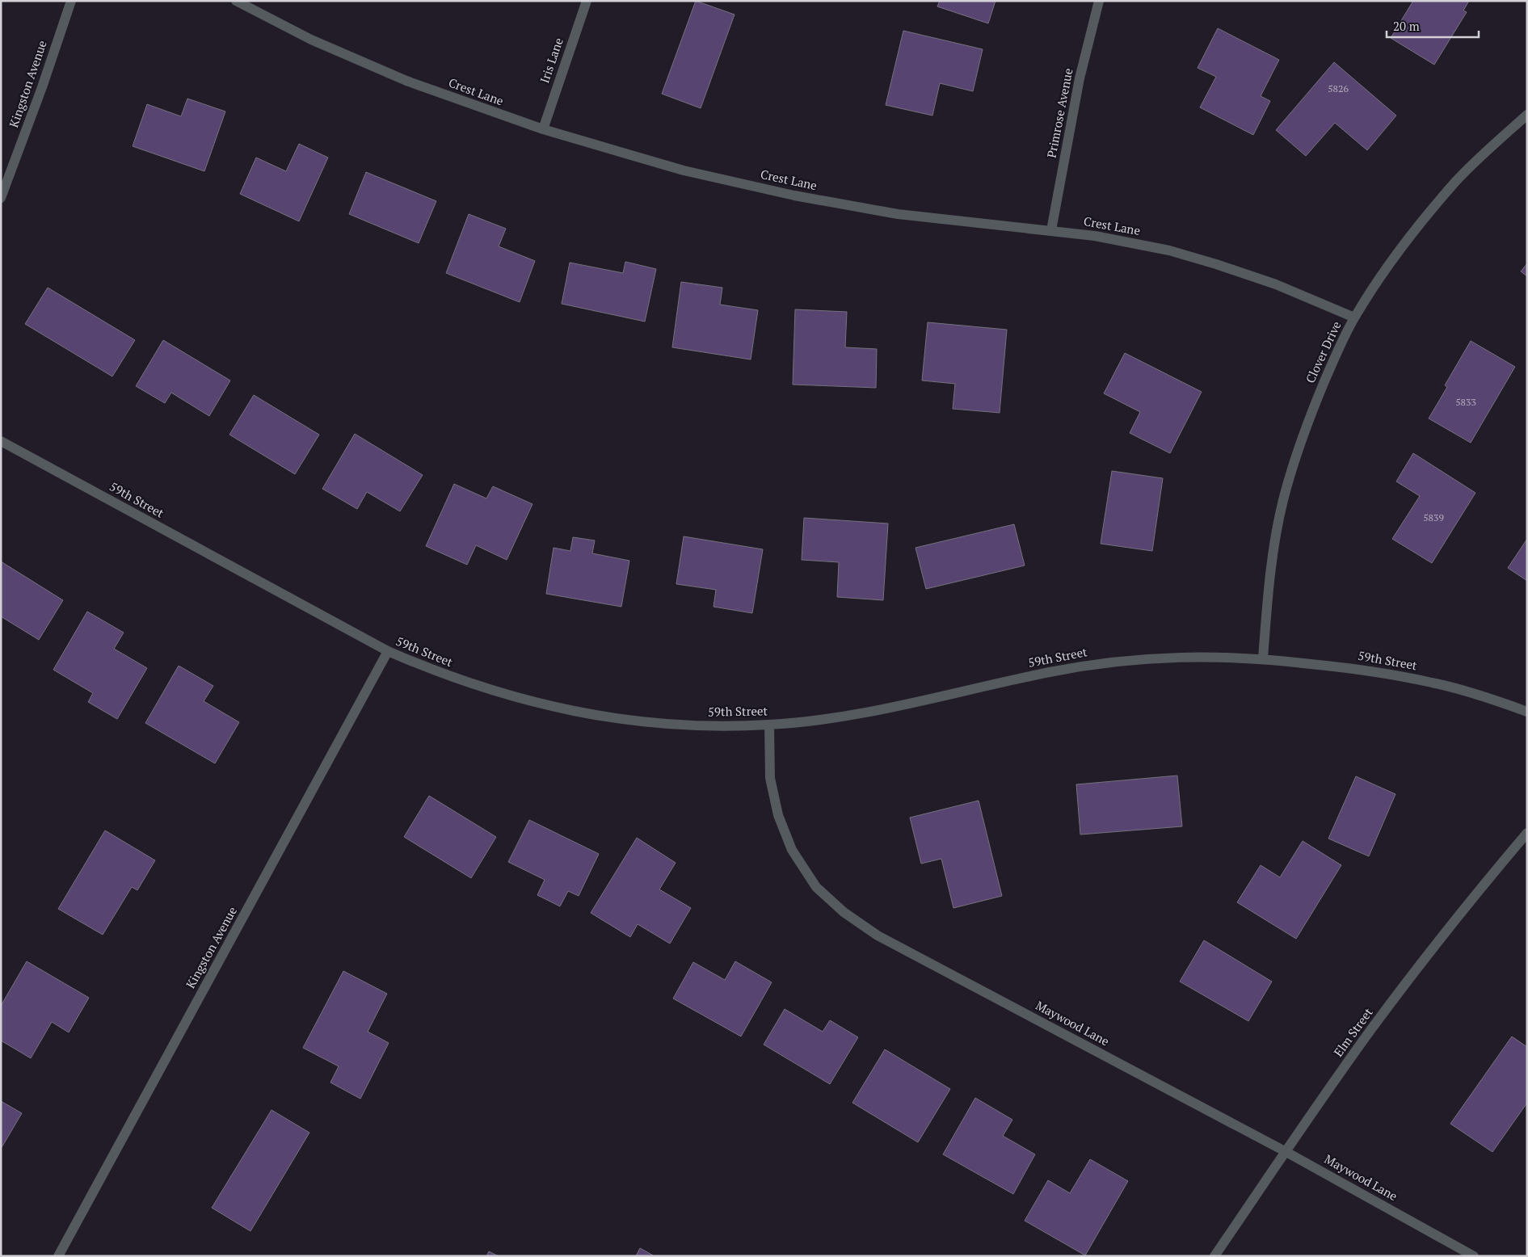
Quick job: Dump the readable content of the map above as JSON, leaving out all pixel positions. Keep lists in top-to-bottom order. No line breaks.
{"streets":{"street":["Iris Lane","Kingston Avenue","Crest Lane","Primrose Avenue","Clover Drive","59th Street","Maywood Lane","Elm Street"]},"crossings":[["Iris Lane","Crest Lane"],["Kingston Avenue","59th Street"],["Crest Lane","Primrose Avenue"],["Crest Lane","Clover Drive"],["Clover Drive","59th Street"],["59th Street","Maywood Lane"],["Maywood Lane","Elm Street"]],"house_numbers":["5826","5833","5839"],"scale_bar":"20 m"}
